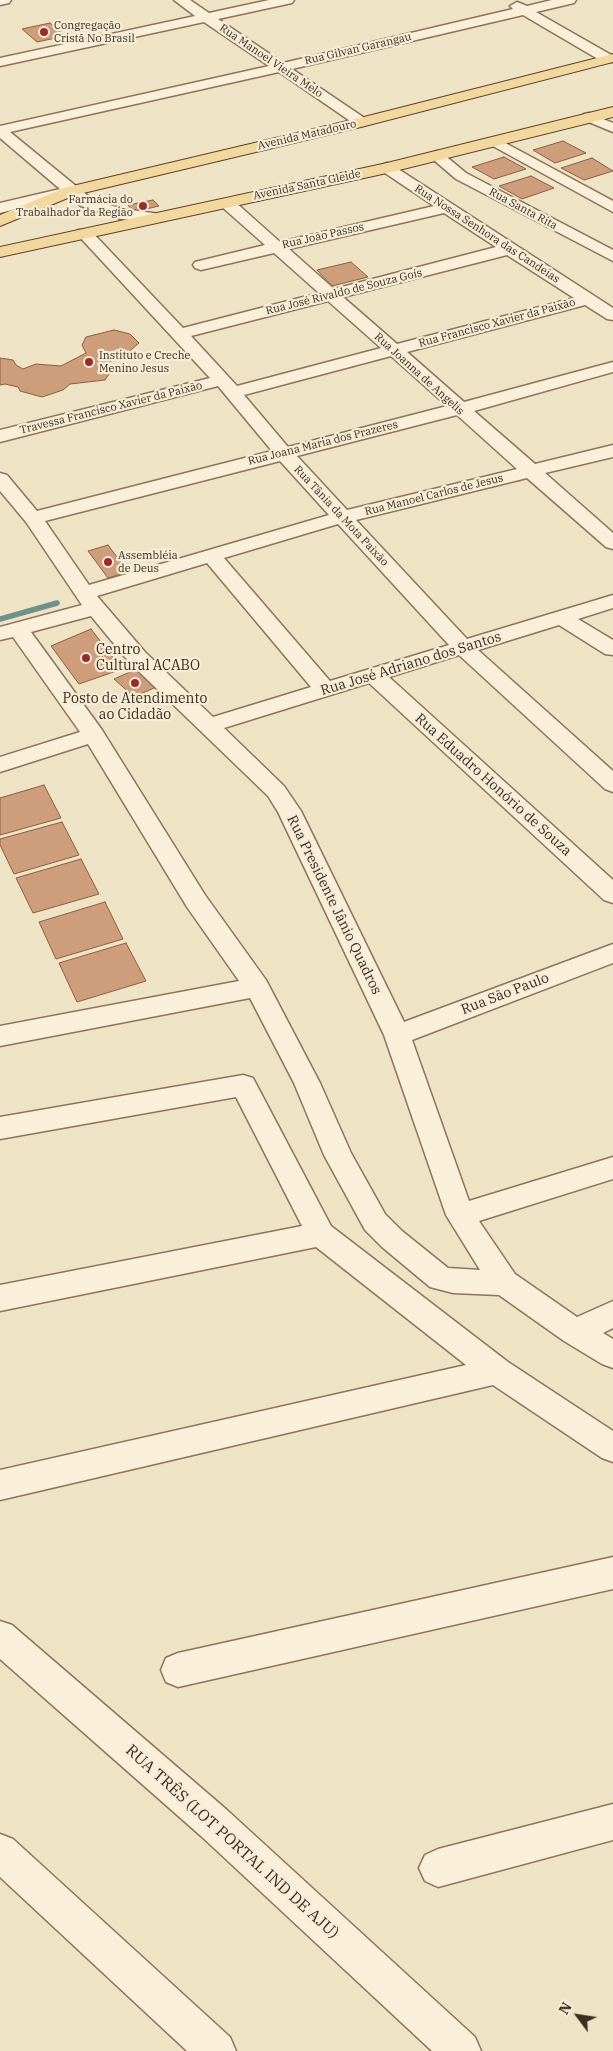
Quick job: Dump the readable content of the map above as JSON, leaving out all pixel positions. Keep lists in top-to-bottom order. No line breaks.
{"streets":{"main road":["Avenida Matadouro","Avenida Santa Gleide"],"street":["Rua Gilvan Garangau","Rua Manoel Vieira Melo","Rua Santa Rita","Rua Nossa Senhora das Candeias","Rua João Passos","Rua José Rivaldo de Souza Goís","Rua Francisco Xavier da Paixão","Rua Joanna de Angelis","Travessa Francisco Xavier da Paixão","Rua Joana Maria dos Prazeres","Rua Manoel Carlos de Jesus","Rua Tânia da Mota Paixão","Rua José Adriano dos Santos","Rua Eduadro Honório de Souza","Rua Presidente Jânio Quadros","Rua São Paulo","RUA TRÊS (LOT PORTAL IND DE AJU)"]},"crossings":[["Rua Gilvan Garangau","Rua Manoel Vieira Melo"],["Rua Manoel Vieira Melo","Avenida Matadouro"],["Avenida Santa Gleide","Rua Santa Rita"],["Avenida Santa Gleide","Rua Nossa Senhora das Candeias"],["Avenida Santa Gleide","Rua Joanna de Angelis"],["Avenida Santa Gleide","Rua Tânia da Mota Paixão"],["Rua Nossa Senhora das Candeias","Rua João Passos"],["Rua Nossa Senhora das Candeias","Rua José Rivaldo de Souza Goís"],["Rua Nossa Senhora das Candeias","Rua Francisco Xavier da Paixão"],["Rua João Passos","Rua Joanna de Angelis"],["Rua José Rivaldo de Souza Goís","Rua Joanna de Angelis"],["Rua José Rivaldo de Souza Goís","Rua Tânia da Mota Paixão"],["Rua Francisco Xavier da Paixão","Rua Joanna de Angelis"],["Rua Francisco Xavier da Paixão","Travessa Francisco Xavier da Paixão"],["Rua Francisco Xavier da Paixão","Rua Tânia da Mota Paixão"],["Rua Joanna de Angelis","Rua Joana Maria dos Prazeres"],["Rua Joanna de Angelis","Rua Manoel Carlos de Jesus"],["Travessa Francisco Xavier da Paixão","Rua Tânia da Mota Paixão"],["Rua Joana Maria dos Prazeres","Rua Tânia da Mota Paixão"],["Rua Joana Maria dos Prazeres","Rua Presidente Jânio Quadros"],["Rua Manoel Carlos de Jesus","Rua Tânia da Mota Paixão"],["Rua Manoel Carlos de Jesus","Rua Presidente Jânio Quadros"],["Rua Tânia da Mota Paixão","Rua José Adriano dos Santos"],["Rua José Adriano dos Santos","Rua Eduadro Honório de Souza"],["Rua José Adriano dos Santos","Rua Presidente Jânio Quadros"],["Rua Presidente Jânio Quadros","Rua São Paulo"]],"places":["Congregação Cristã No Brasil","Farmácia do Trabalhador da Região","Instituto e Creche Menino Jesus","Assembléia de Deus","Centro Cultural ACABO","Posto de Atendimento ao Cidadão"],"north":"top left"}
